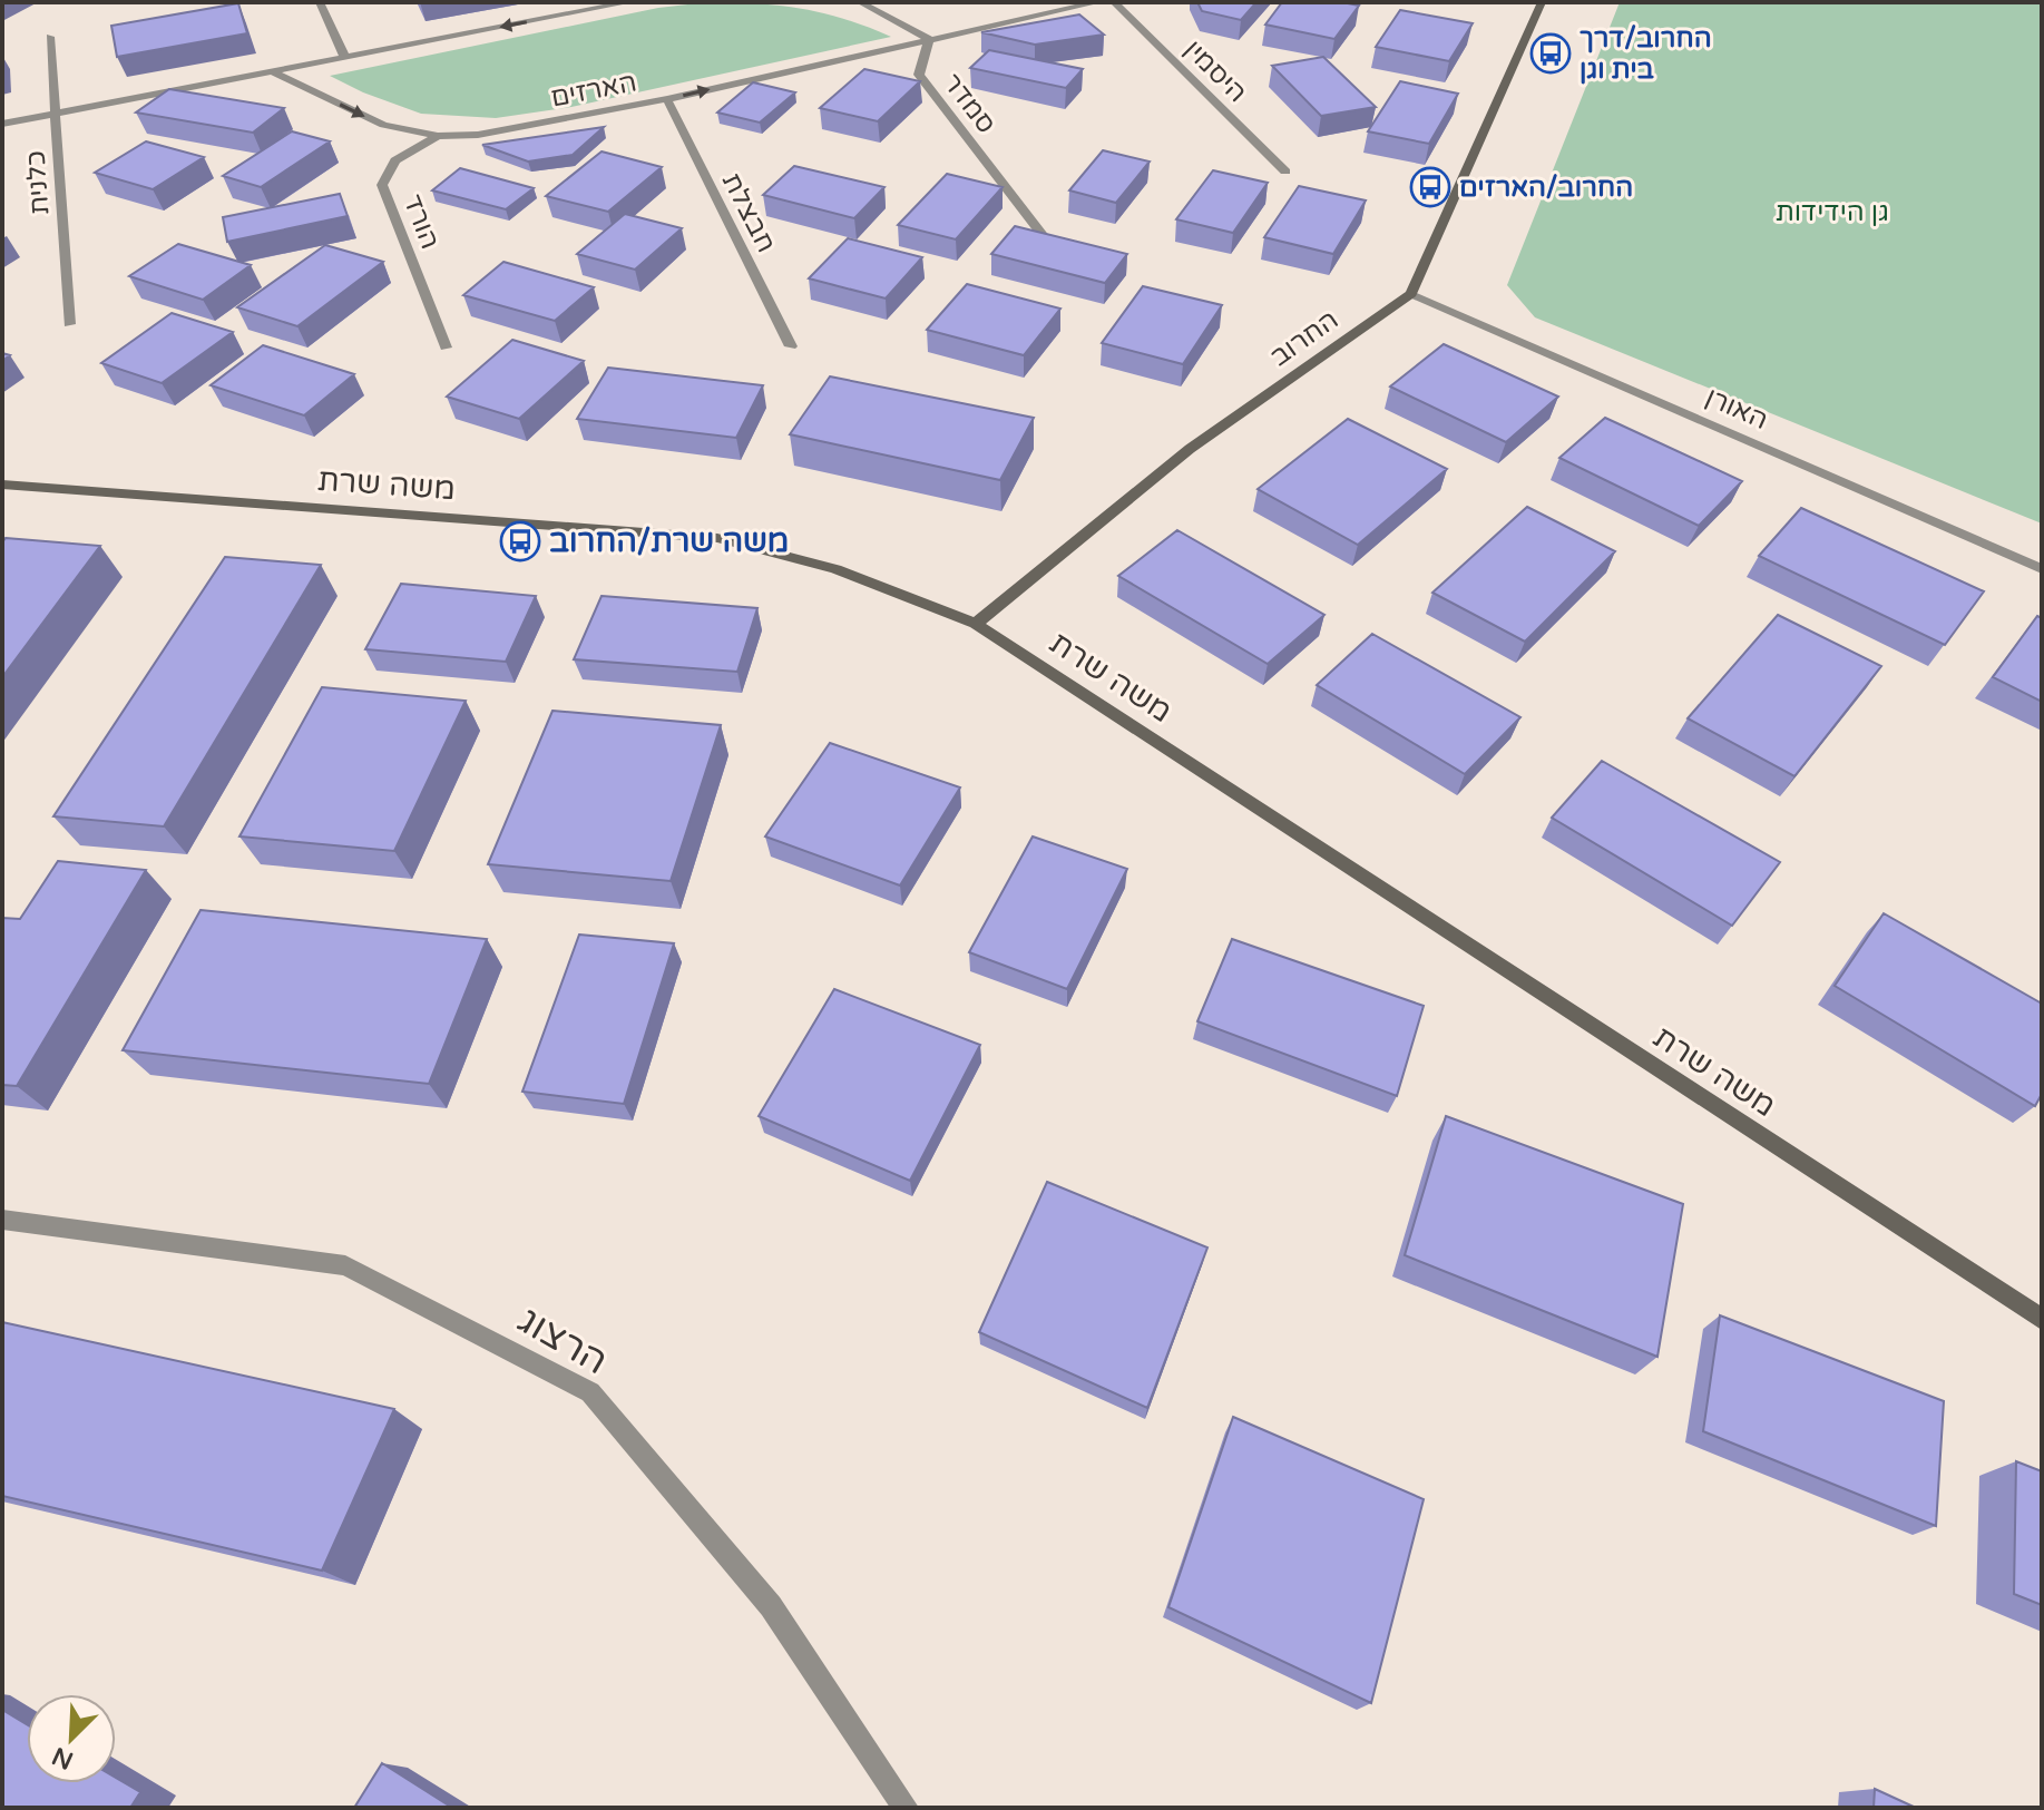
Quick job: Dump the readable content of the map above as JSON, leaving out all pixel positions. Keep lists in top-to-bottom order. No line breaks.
{"streets":{"street":["היסמין","הארזים","סמדר","כלנית","חבצלת","הורד","החרוב","האורן","משה שרת","הרצוג"]},"crossings":[["הארזים","סמדר"],["הארזים","חבצלת"],["הארזים","הורד"],["החרוב","האורן"],["החרוב","משה שרת"]],"parks":["גן הידידות"],"places":{"bus stop":["החרוב/דרך בית וגן","החרוב/הארזים","משה שרת/החרוב"]},"north":"bottom left"}
